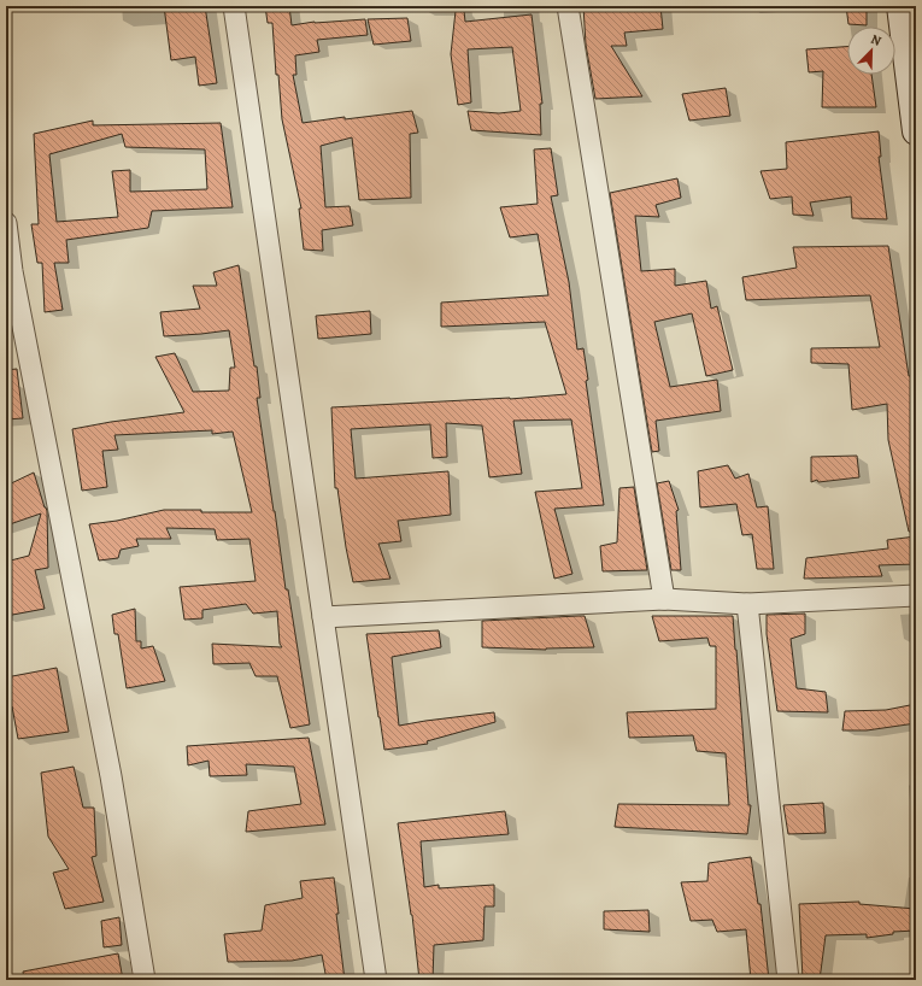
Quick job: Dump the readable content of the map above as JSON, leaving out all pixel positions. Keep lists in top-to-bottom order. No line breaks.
{"north":"top right"}
